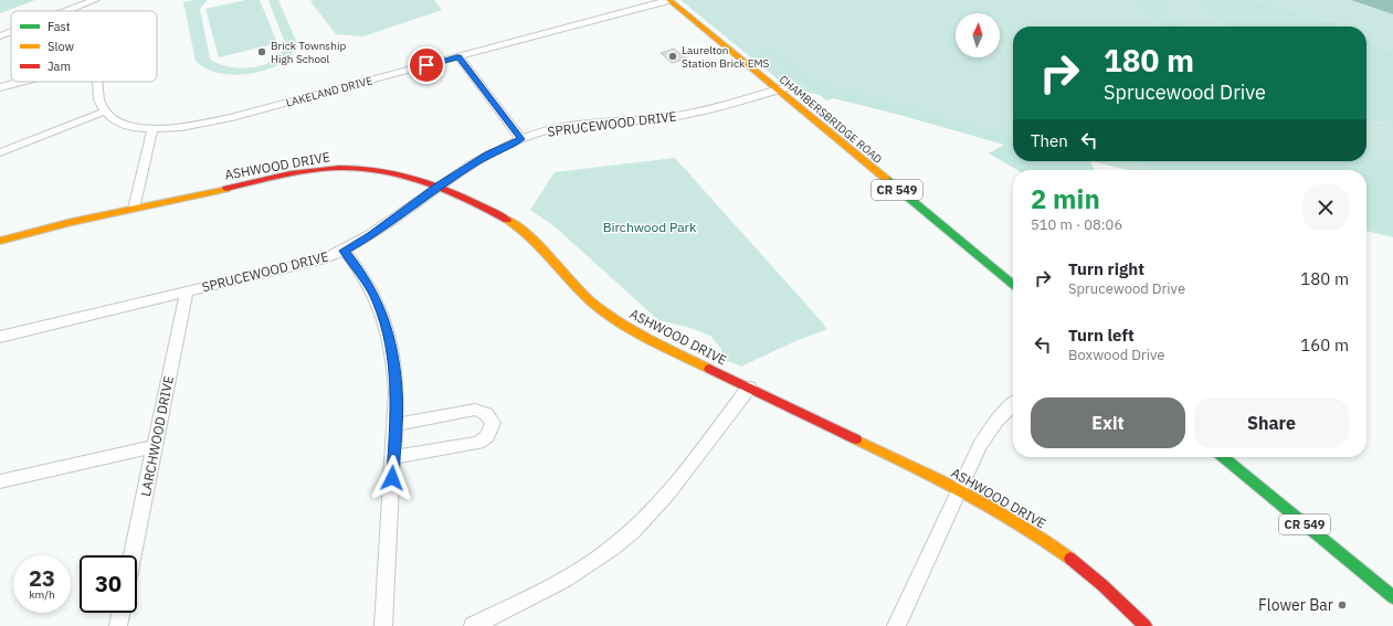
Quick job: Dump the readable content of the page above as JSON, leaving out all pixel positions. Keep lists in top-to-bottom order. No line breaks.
{"streets":{"main road":["CHAMBERSBRIDGE ROAD","ASHWOOD DRIVE","CR 549"],"street":["LAKELAND DRIVE","SPRUCEWOOD DRIVE","LARCHWOOD DRIVE"]},"crossings":[["LAKELAND DRIVE","CHAMBERSBRIDGE ROAD"],["CHAMBERSBRIDGE ROAD","SPRUCEWOOD DRIVE"],["SPRUCEWOOD DRIVE","ASHWOOD DRIVE"],["SPRUCEWOOD DRIVE","LARCHWOOD DRIVE"]],"parks":["Birchwood Park"],"places":["Brick Township High School","Laurelton Station Brick EMS","Flower Bar"],"legend":["Fast","Slow","Jam"],"north":"top","page":{"turn":["180 m","Sprucewood Drive"],"then":"Then","heading":["2 min","510 m · 08:06"],"list":[{"name":"Turn right","note":"Sprucewood Drive","value":"180 m"},{"name":"Turn left","note":"Boxwood Drive","value":"160 m"}],"buttons":["Exit","Share"],"speed":"23 km/h","limit":"30"}}
